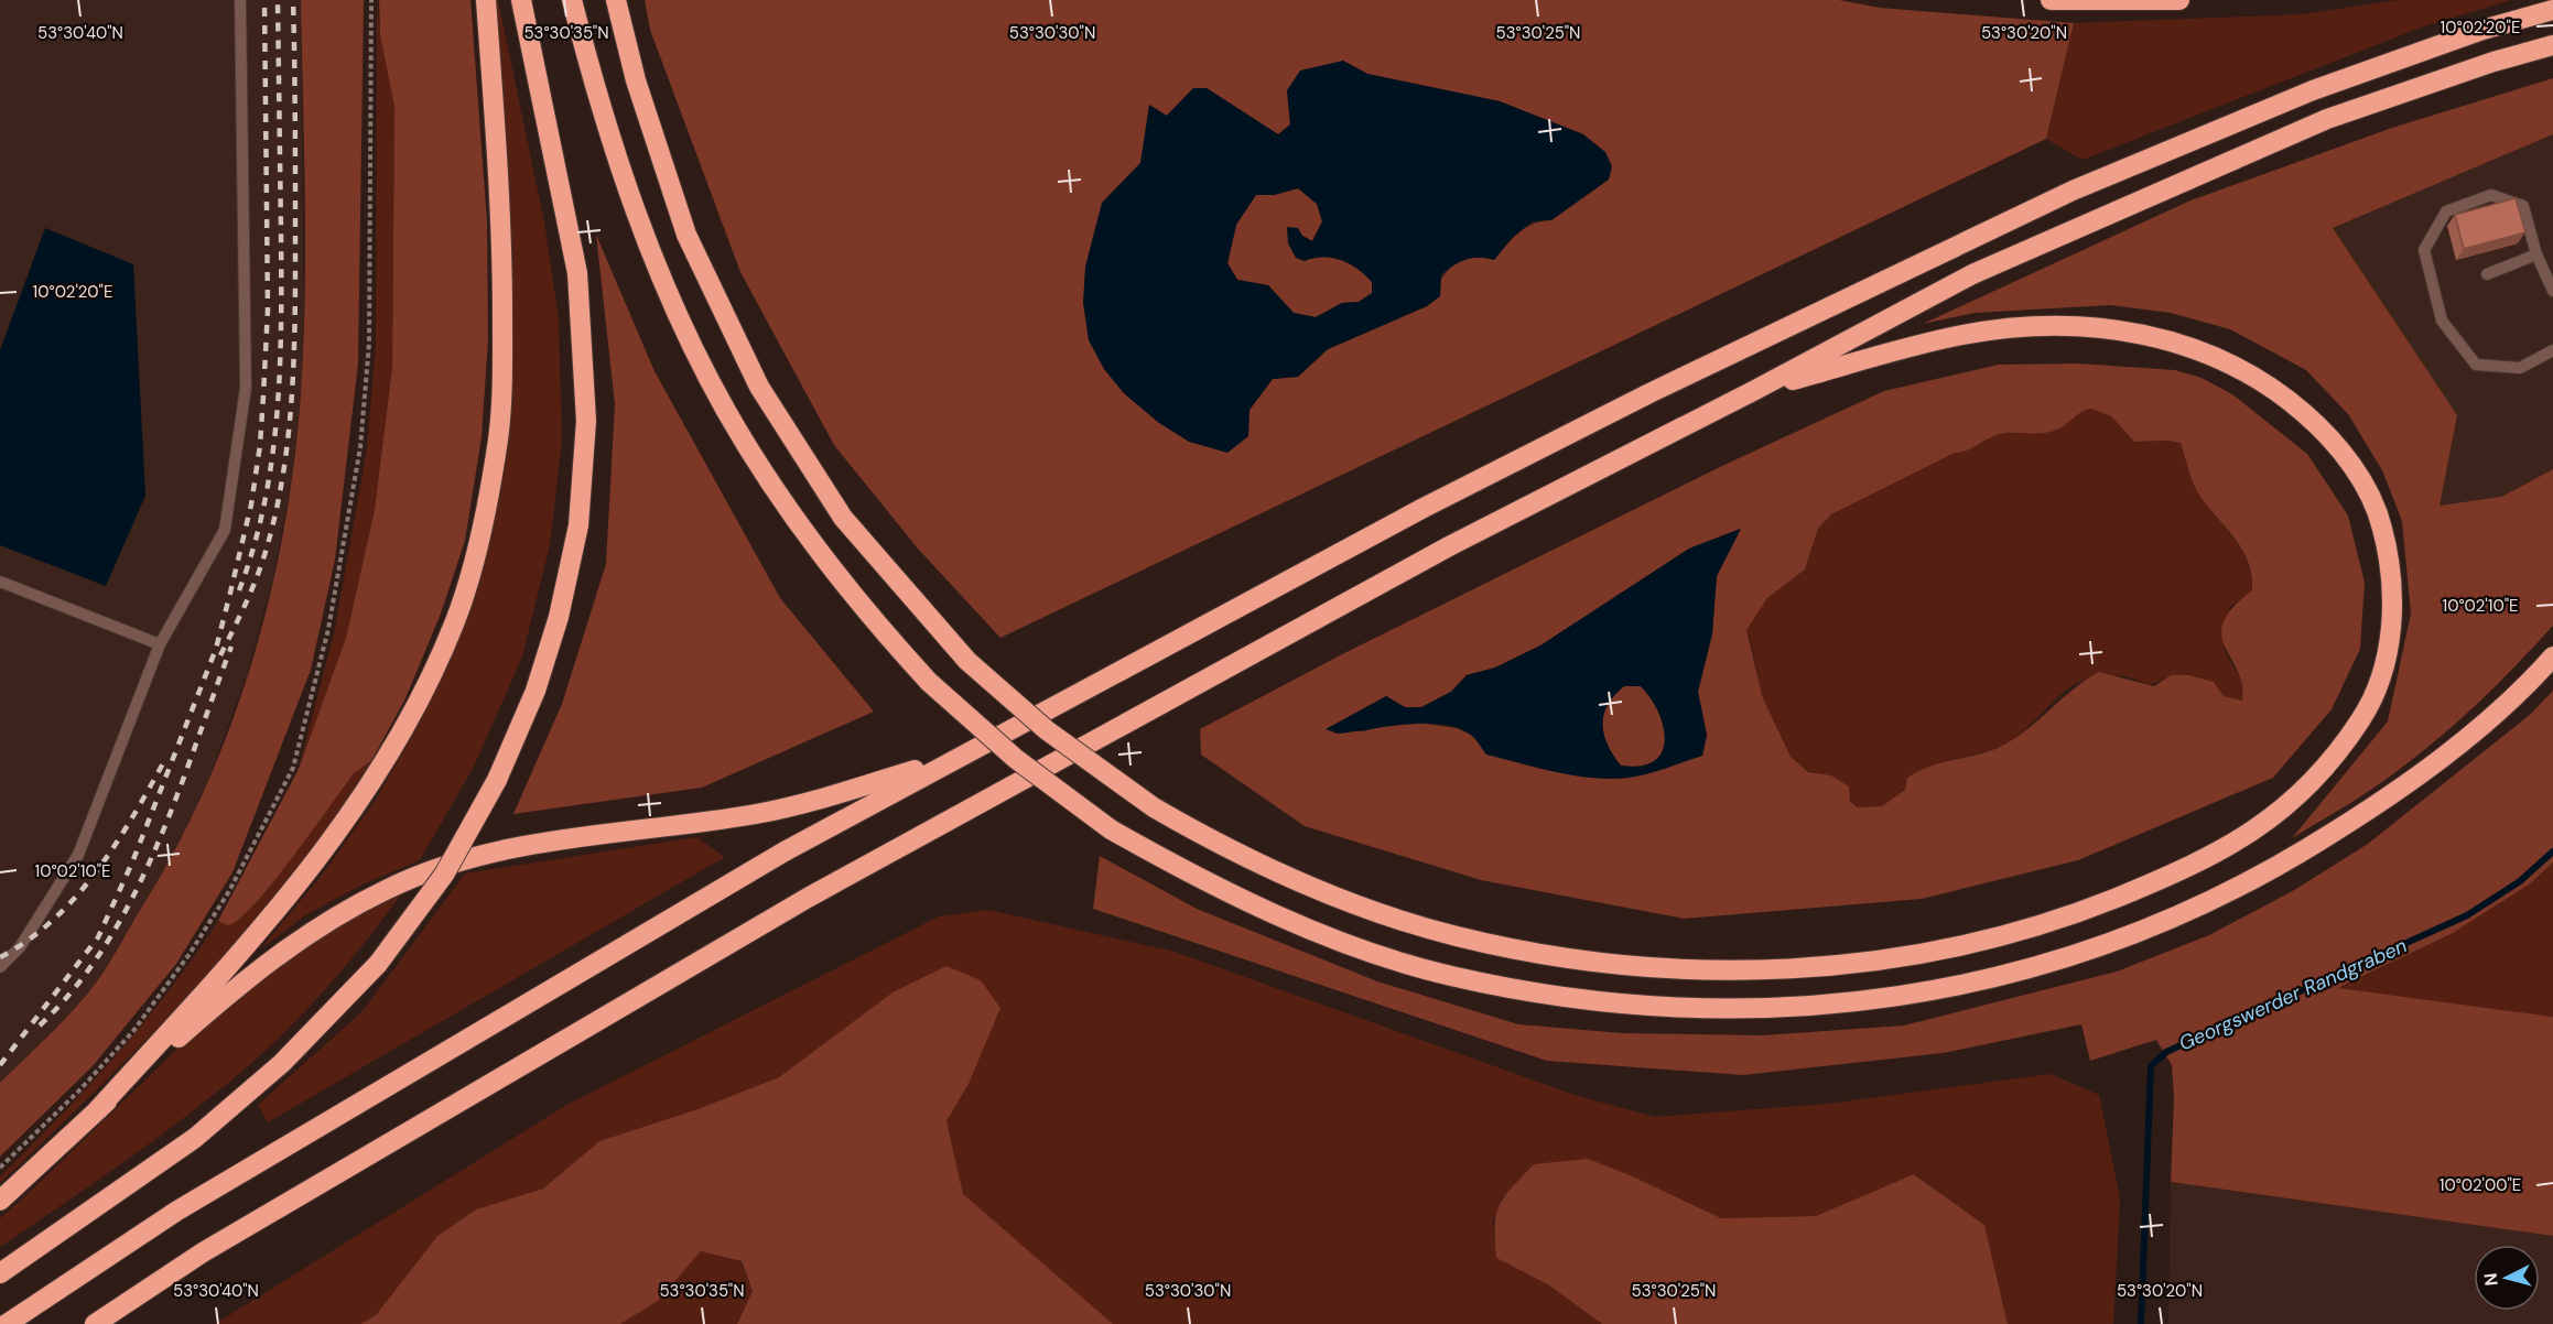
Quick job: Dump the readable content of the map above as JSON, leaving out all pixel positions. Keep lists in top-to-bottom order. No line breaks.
{"water":["Georgswerder Randgraben"],"north":"left","coordinates":["10°02'20\"E","53°30'40\"N","53°30'35\"N","53°30'30\"N","53°30'25\"N","53°30'20\"N","10°02'10\"E","10°02'00\"E"]}
